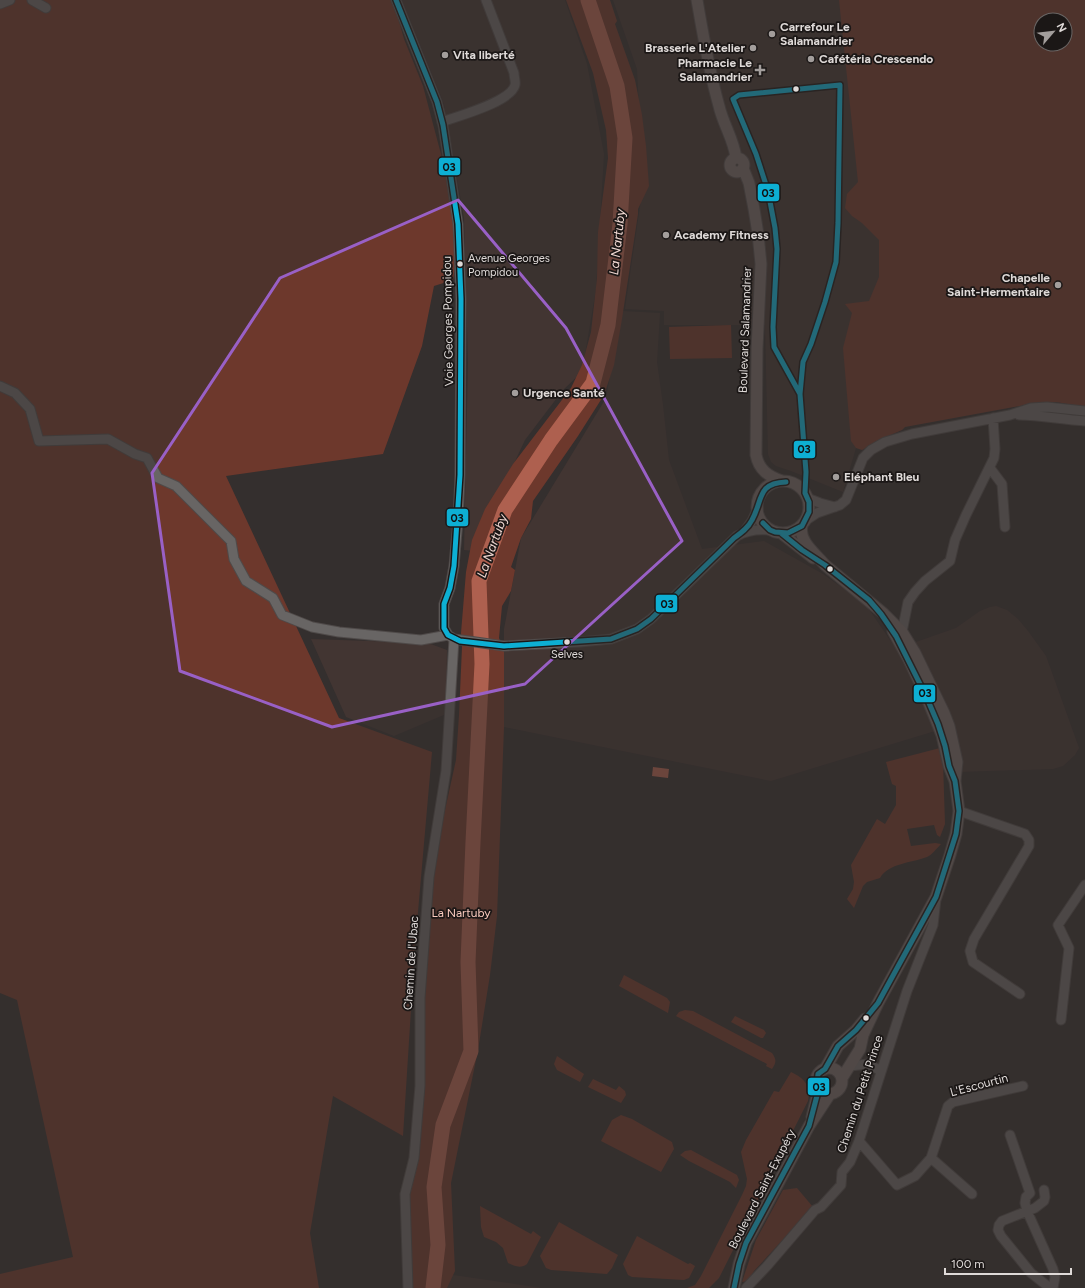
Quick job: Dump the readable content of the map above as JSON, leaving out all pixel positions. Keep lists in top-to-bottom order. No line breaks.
{"streets":{"main road":["Boulevard Salamandrier","Boulevard Saint-Exupéry"],"street":["Voie Georges Pompidou","Chemin de l'Ubac","L'Escourtin","Chemin du Petit Prince"]},"crossings":[["Voie Georges Pompidou","Chemin de l'Ubac"],["L'Escourtin","Chemin du Petit Prince"]],"water":["La Nartuby"],"parks":["La Nartuby"],"places":{"other":["Carrefour Le Salamandrier","Brasserie L'Atelier","Vita liberté","Cafétéria Crescendo","Academy Fitness","Avenue Georges Pompidou","Chapelle Saint-Hermentaire","Urgence Santé","Eléphant Bleu","Selves"],"health":["Pharmacie Le Salamandrier"]},"lines":["transit line 03"],"scale_bar":"100 m","north":"top right"}
